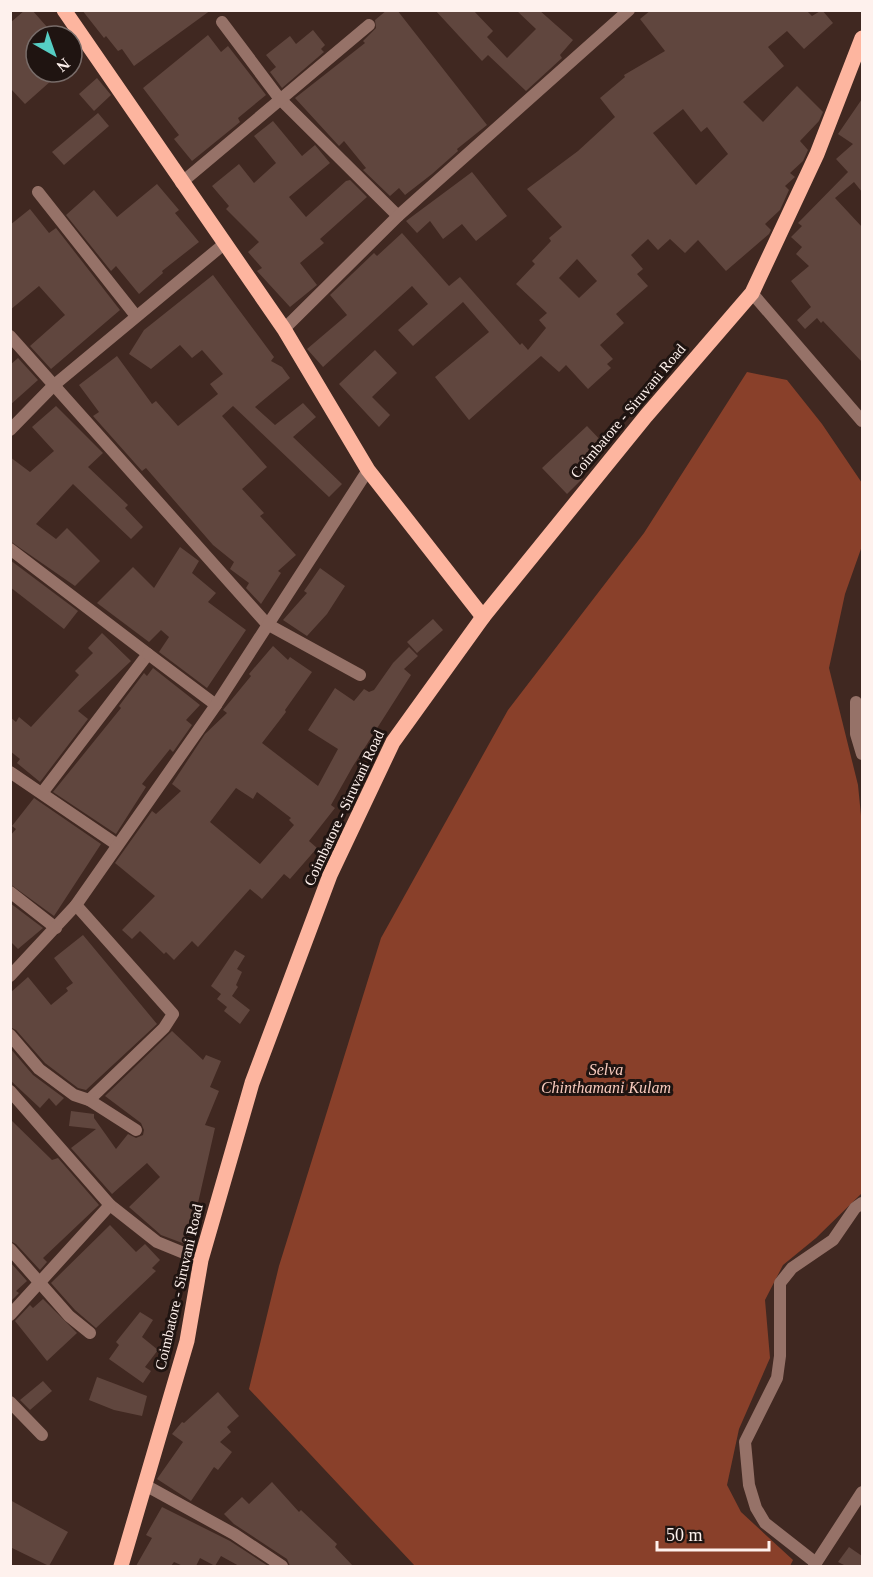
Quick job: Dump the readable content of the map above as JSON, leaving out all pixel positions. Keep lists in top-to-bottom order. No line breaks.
{"streets":{"main road":["Coimbatore - Siruvani Road"]},"water":["Selva Chinthamani Kulam"],"scale_bar":"50 m","north":"bottom right"}
